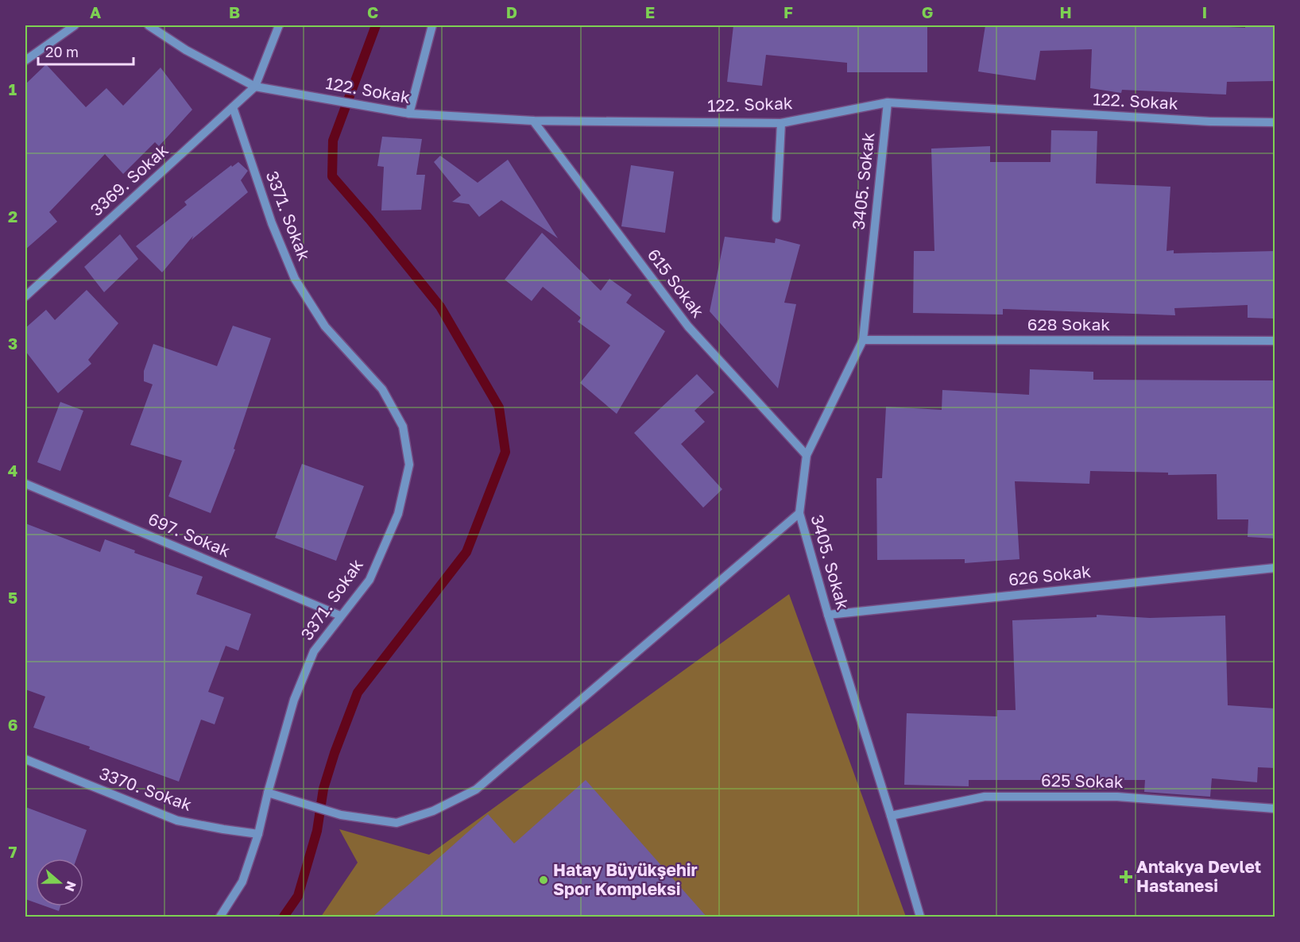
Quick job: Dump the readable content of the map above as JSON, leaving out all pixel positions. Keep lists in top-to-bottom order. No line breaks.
{"streets":{"street":["122. Sokak","3369. Sokak","3405. Sokak","3371. Sokak","615 Sokak","628 Sokak","697. Sokak","626 Sokak","625 Sokak","3370. Sokak"]},"crossings":[["122. Sokak","3369. Sokak"],["122. Sokak","3405. Sokak"],["122. Sokak","615 Sokak"],["3369. Sokak","3371. Sokak"],["3405. Sokak","615 Sokak"],["3405. Sokak","628 Sokak"],["3405. Sokak","626 Sokak"],["3405. Sokak","625 Sokak"],["3371. Sokak","697. Sokak"],["3371. Sokak","3370. Sokak"]],"places":{"health":["Antakya Devlet Hastanesi"],"other":["Hatay Büyükşehir Spor Kompleksi"]},"scale_bar":"20 m","north":"right","grid":{"columns":["A","B","C","D","E","F","G","H","I"],"rows":["1","2","3","4","5","6","7"]}}
